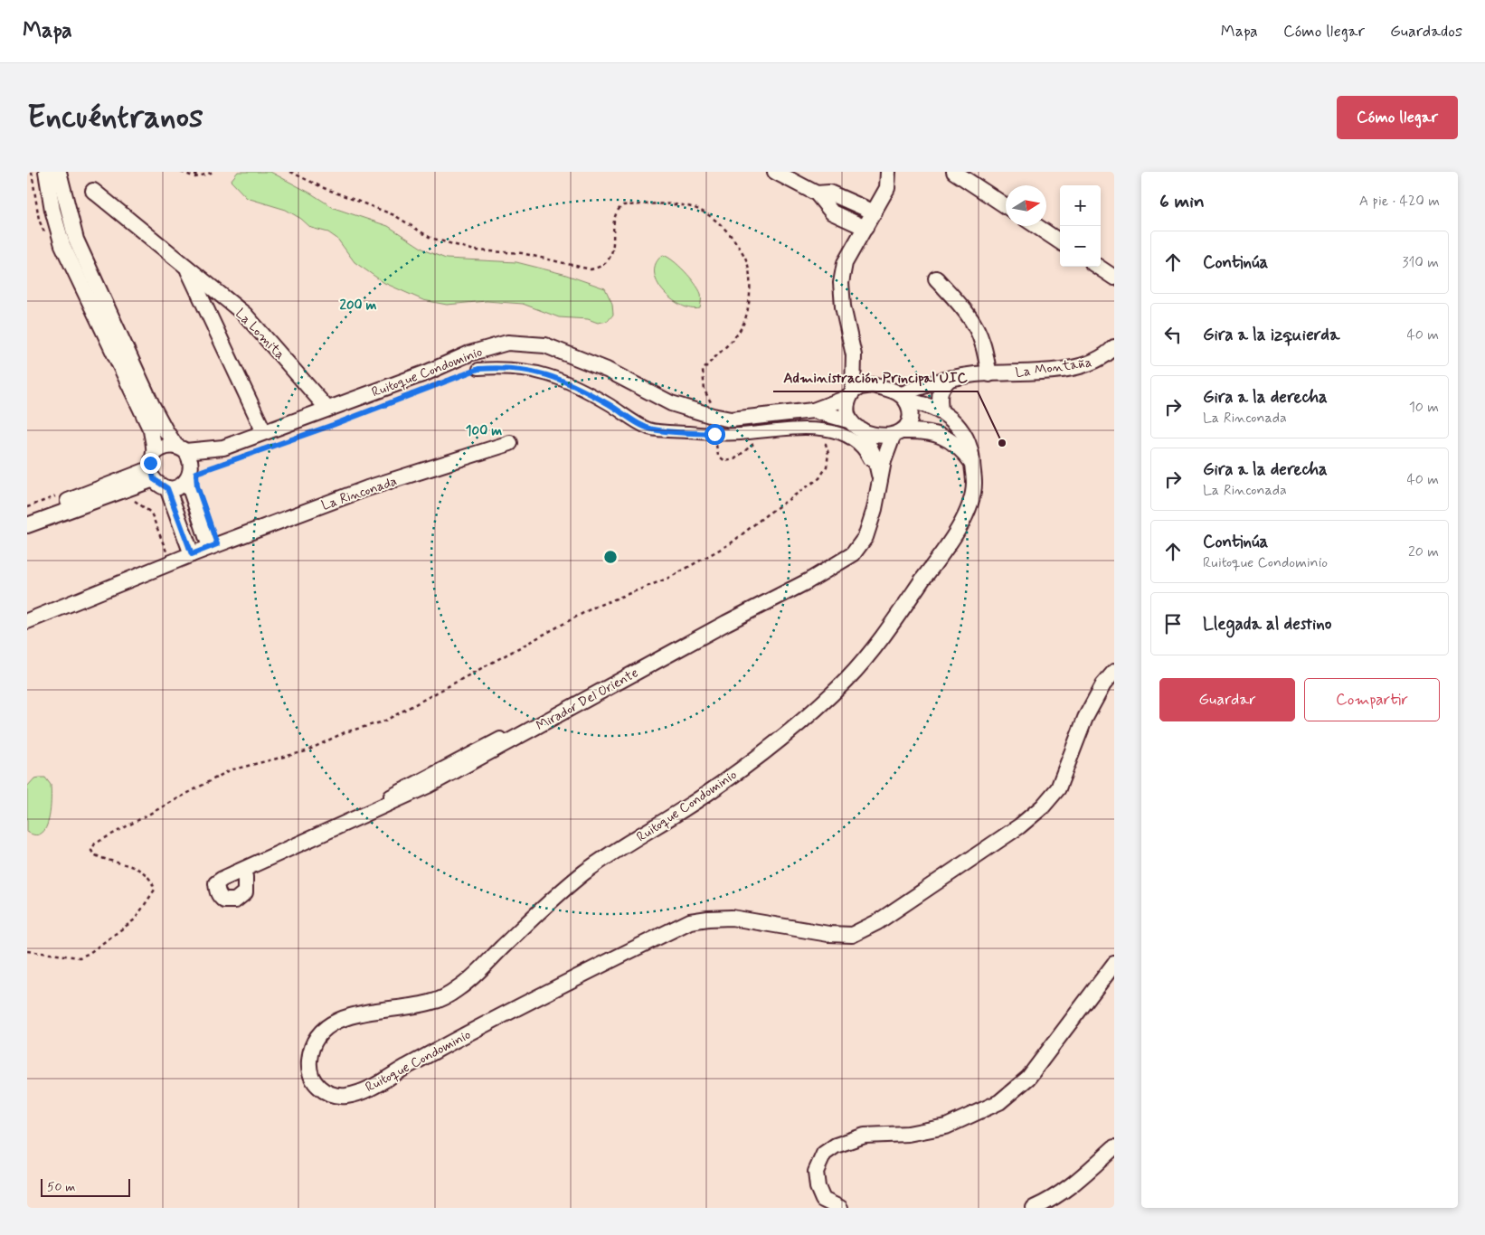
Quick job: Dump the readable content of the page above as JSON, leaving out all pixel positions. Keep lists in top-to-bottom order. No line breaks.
{"streets":{"street":["La Lomita","La Montaña","Ruitoque Condominio","La Rinconada","Mirador Del Oriente"]},"crossings":[["La Lomita","Ruitoque Condominio"],["Ruitoque Condominio","Mirador Del Oriente"]],"places":["Administración Principal UIC"],"scale_bar":"50 m","north":"right","page":{"header":"Mapa","nav":["Mapa","Cómo llegar","Guardados"],"buttons":["Cómo llegar",["Guardar","Compartir"]],"title":"Encuéntranos","heading":["6 min","A pie · 420 m"],"map_buttons":["+","−"],"list":[["Continúa","310 m"],["Gira a la izquierda","40 m"],["Gira a la derecha","La Rinconada","10 m"],["Gira a la derecha","La Rinconada","40 m"],["Continúa","Ruitoque Condominio","20 m"],"Llegada al destino"],"scale":"50 m"},"rings":["200 m","100 m"]}
